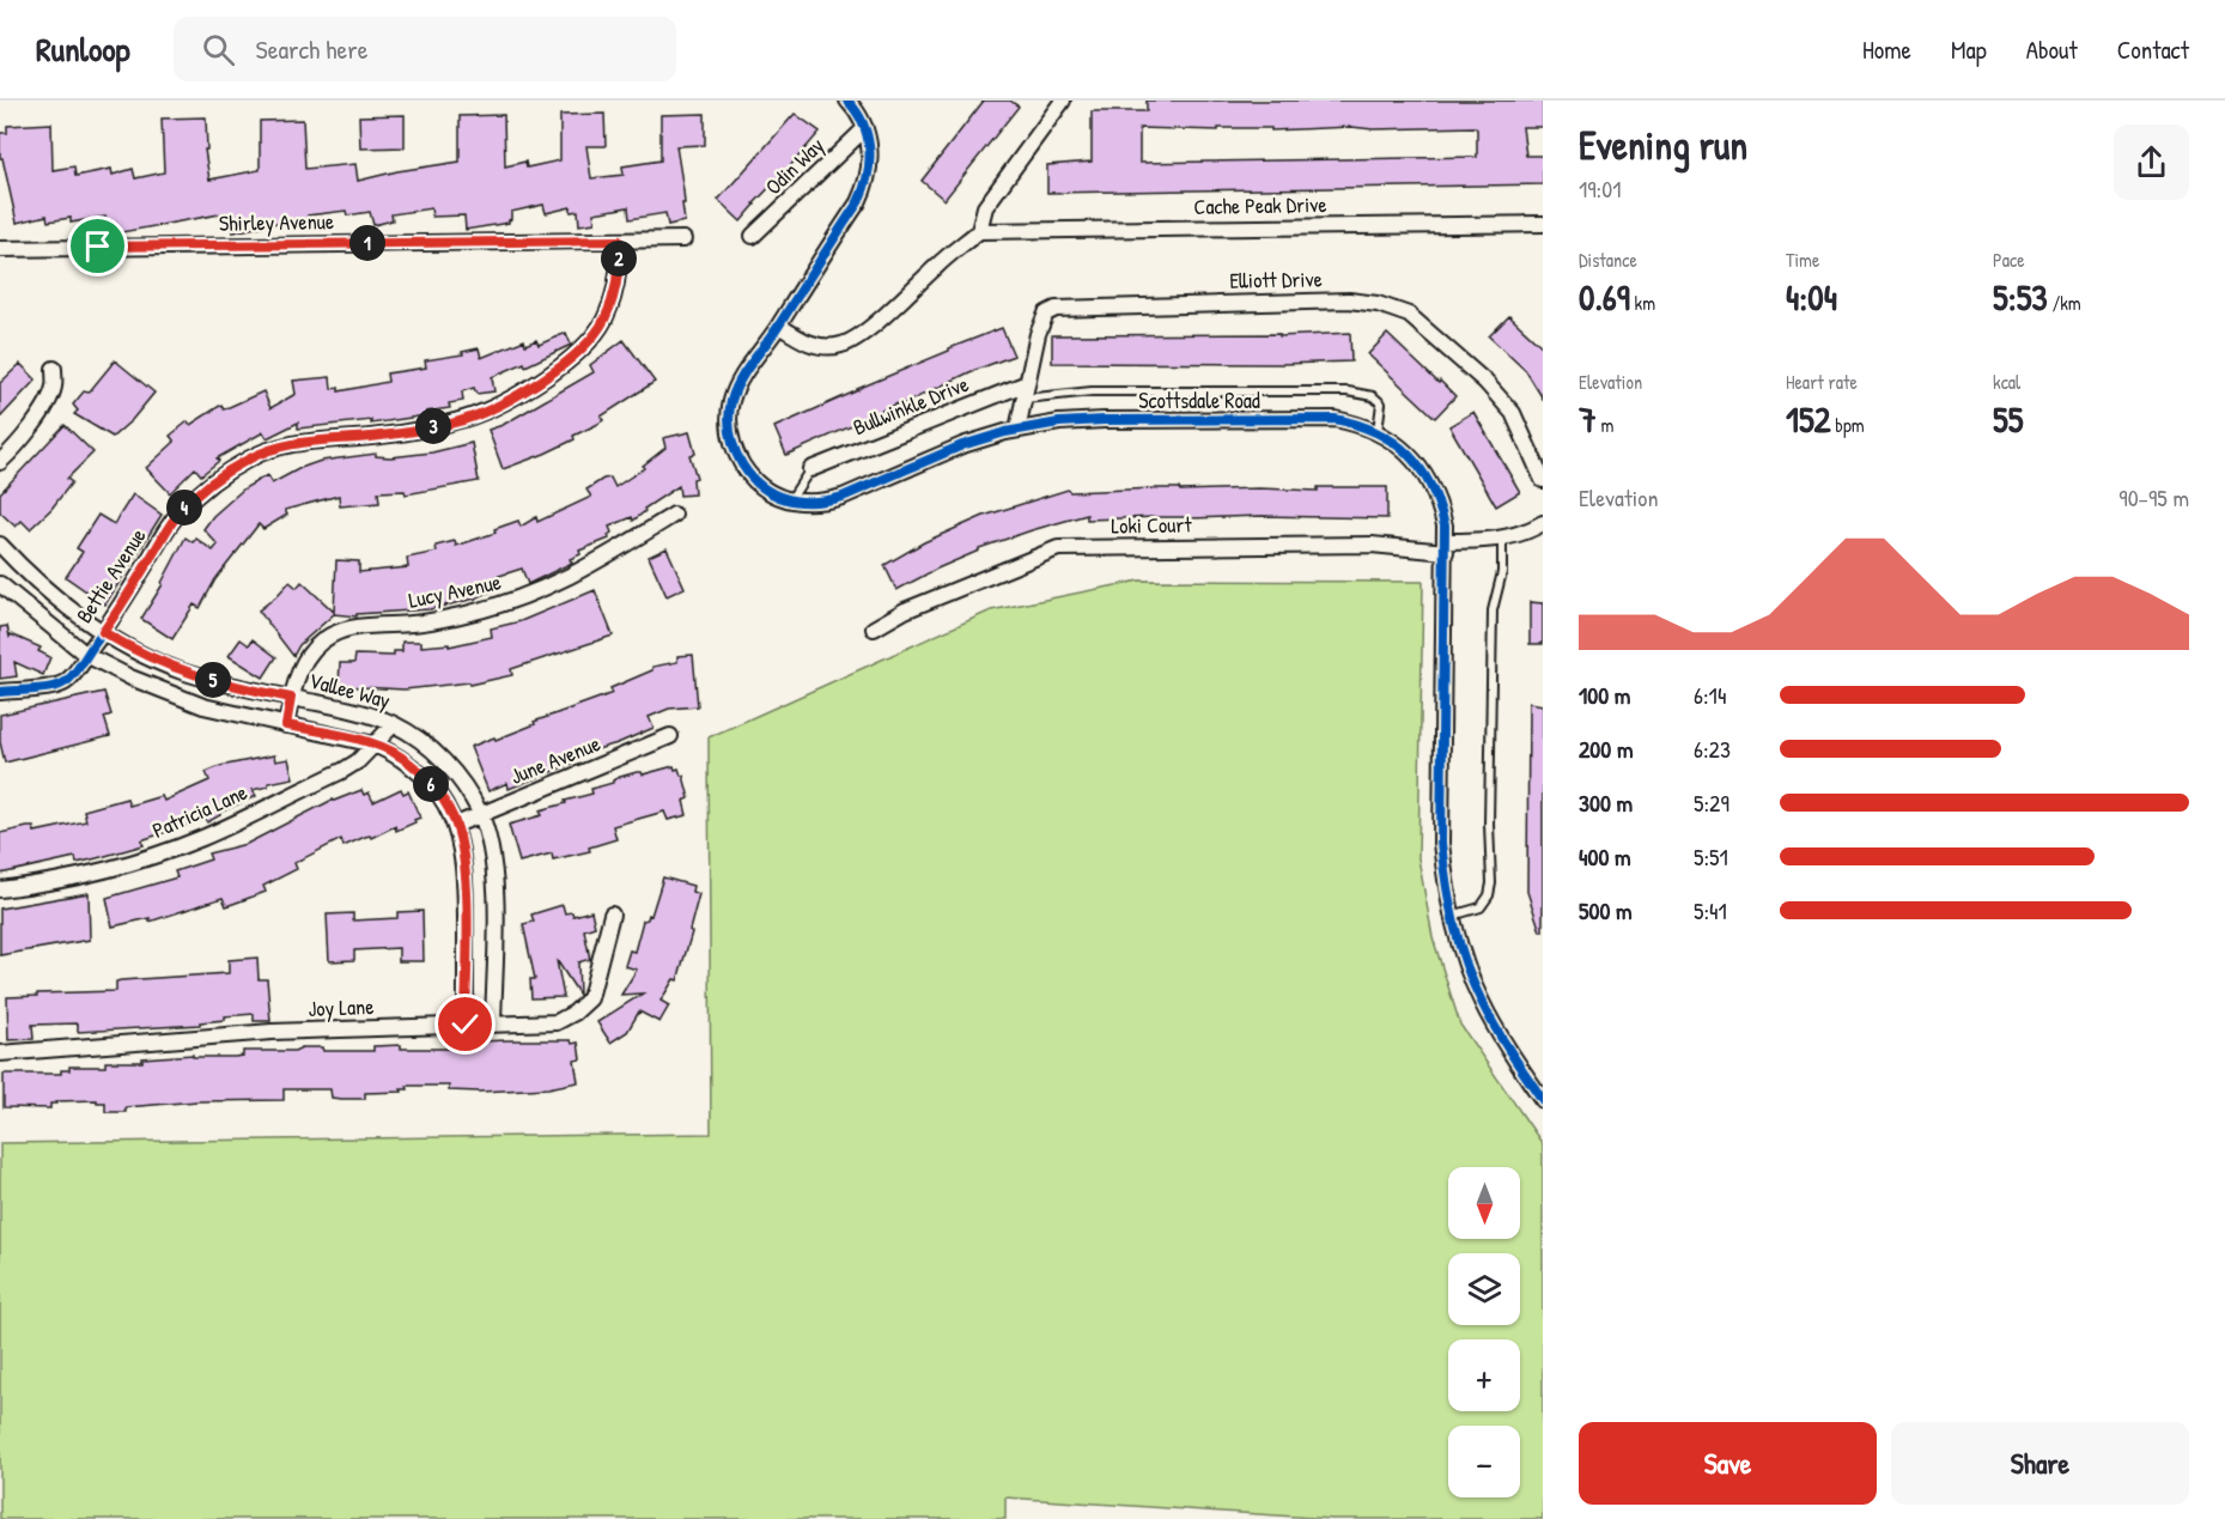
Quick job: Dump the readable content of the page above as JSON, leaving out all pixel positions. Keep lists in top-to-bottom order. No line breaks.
{"streets":{"street":["Odin Way","Cache Peak Drive","Shirley Avenue","Elliott Drive","Scottsdale Road","Bullwinkle Drive","Loki Court","Bettie Avenue","Lucy Avenue","Vallee Way","June Avenue","Patricia Lane","Joy Lane"]},"crossings":[["Odin Way","Scottsdale Road"],["Shirley Avenue","Bettie Avenue"],["Elliott Drive","Scottsdale Road"],["Elliott Drive","Bullwinkle Drive"],["Scottsdale Road","Loki Court"],["Bettie Avenue","Vallee Way"],["Lucy Avenue","Vallee Way"],["Vallee Way","June Avenue"],["Vallee Way","Patricia Lane"],["Vallee Way","Joy Lane"]],"north":"bottom","page":{"header":"Runloop","search":"Search here","nav":["Home","Map","About","Contact"],"heading":["Evening run","19:01"],"stats":[["Distance","0.69 km"],["Time","4:04"],["Pace","5:53 /km"],["Elevation","7 m"],["Heart rate","152 bpm"],["kcal","55"]],"pins":["1","2","3","4","5","6"],"chart":["Elevation","90–95 m"],"list":[{"name":"100 m","note":"6:14"},{"name":"200 m","note":"6:23"},{"name":"300 m","note":"5:29"},{"name":"400 m","note":"5:51"},{"name":"500 m","note":"5:41"}],"map_buttons":["+","−"],"buttons":["Save","Share"]}}
